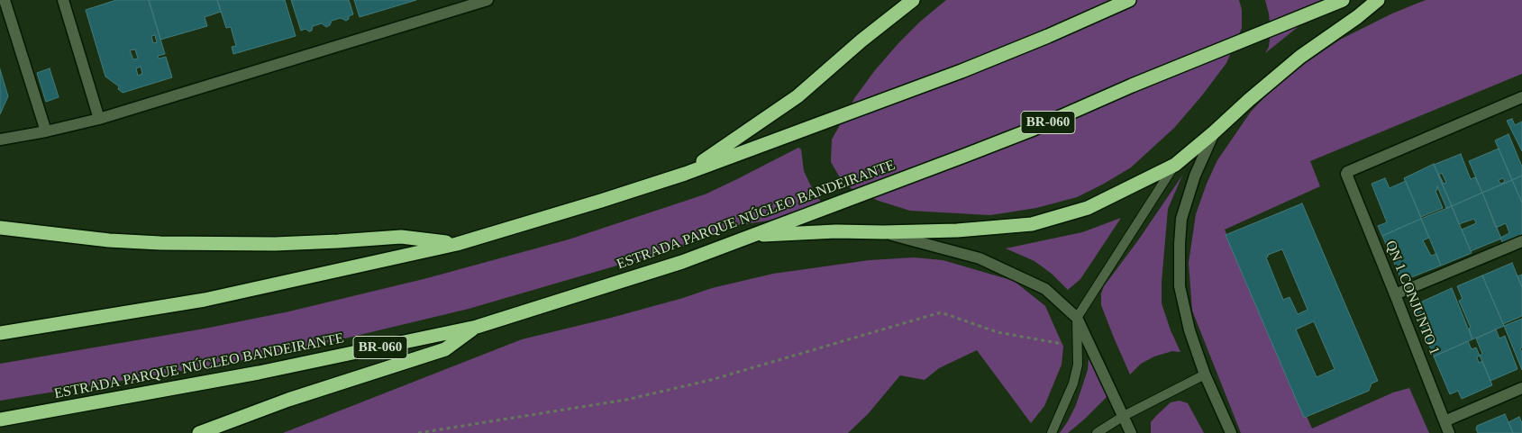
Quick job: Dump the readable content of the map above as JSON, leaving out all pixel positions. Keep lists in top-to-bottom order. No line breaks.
{"streets":{"highway":["BR-060","ESTRADA PARQUE NÚCLEO BANDEIRANTE"],"street":["QN 1 CONJUNTO 1"]}}
